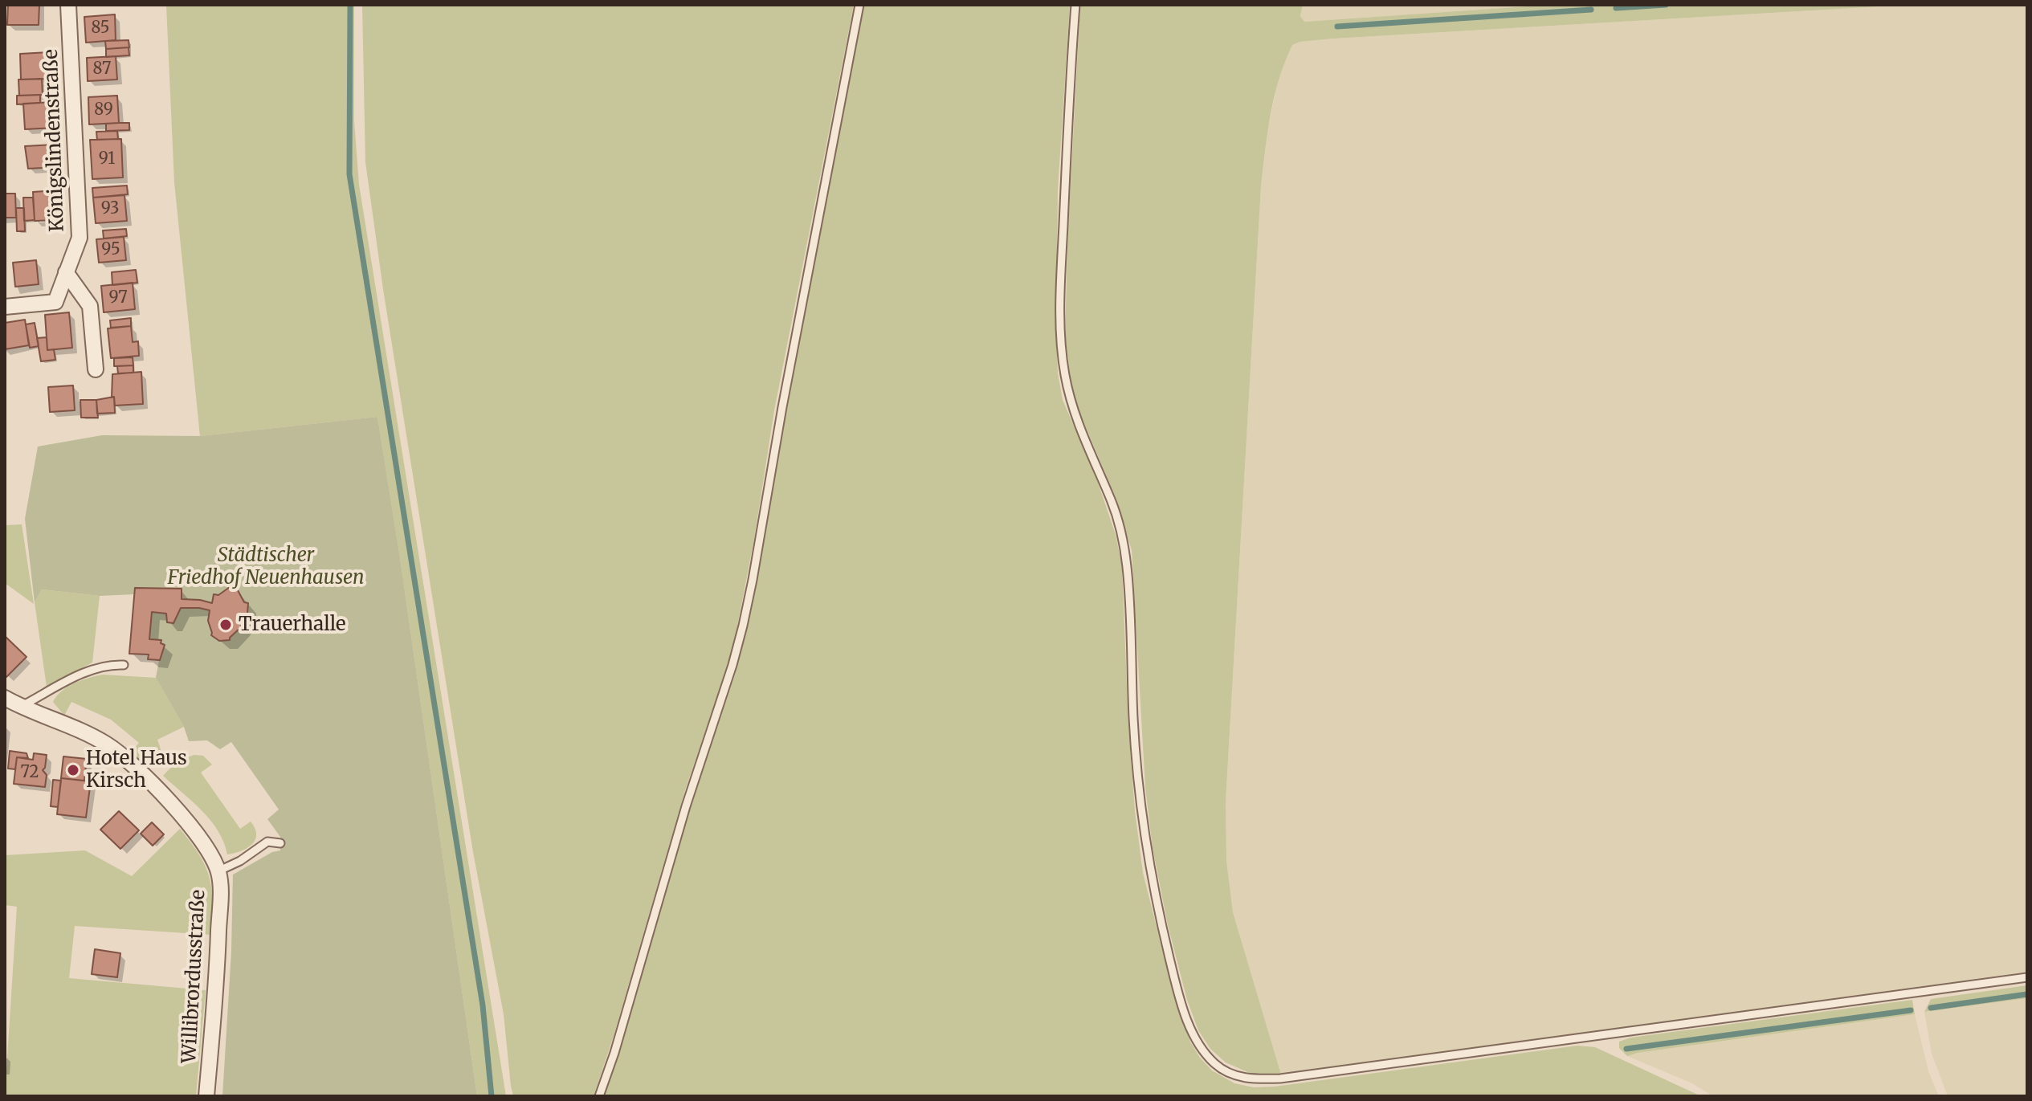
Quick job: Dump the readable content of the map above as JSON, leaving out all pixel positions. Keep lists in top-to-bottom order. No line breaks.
{"streets":{"street":["Königslindenstraße","Willibrordusstraße"]},"parks":["Städtischer Friedhof Neuenhausen"],"places":["Trauerhalle","Hotel Haus Kirsch"],"house_numbers":["85","87","89","91","93","95","97","72"]}
